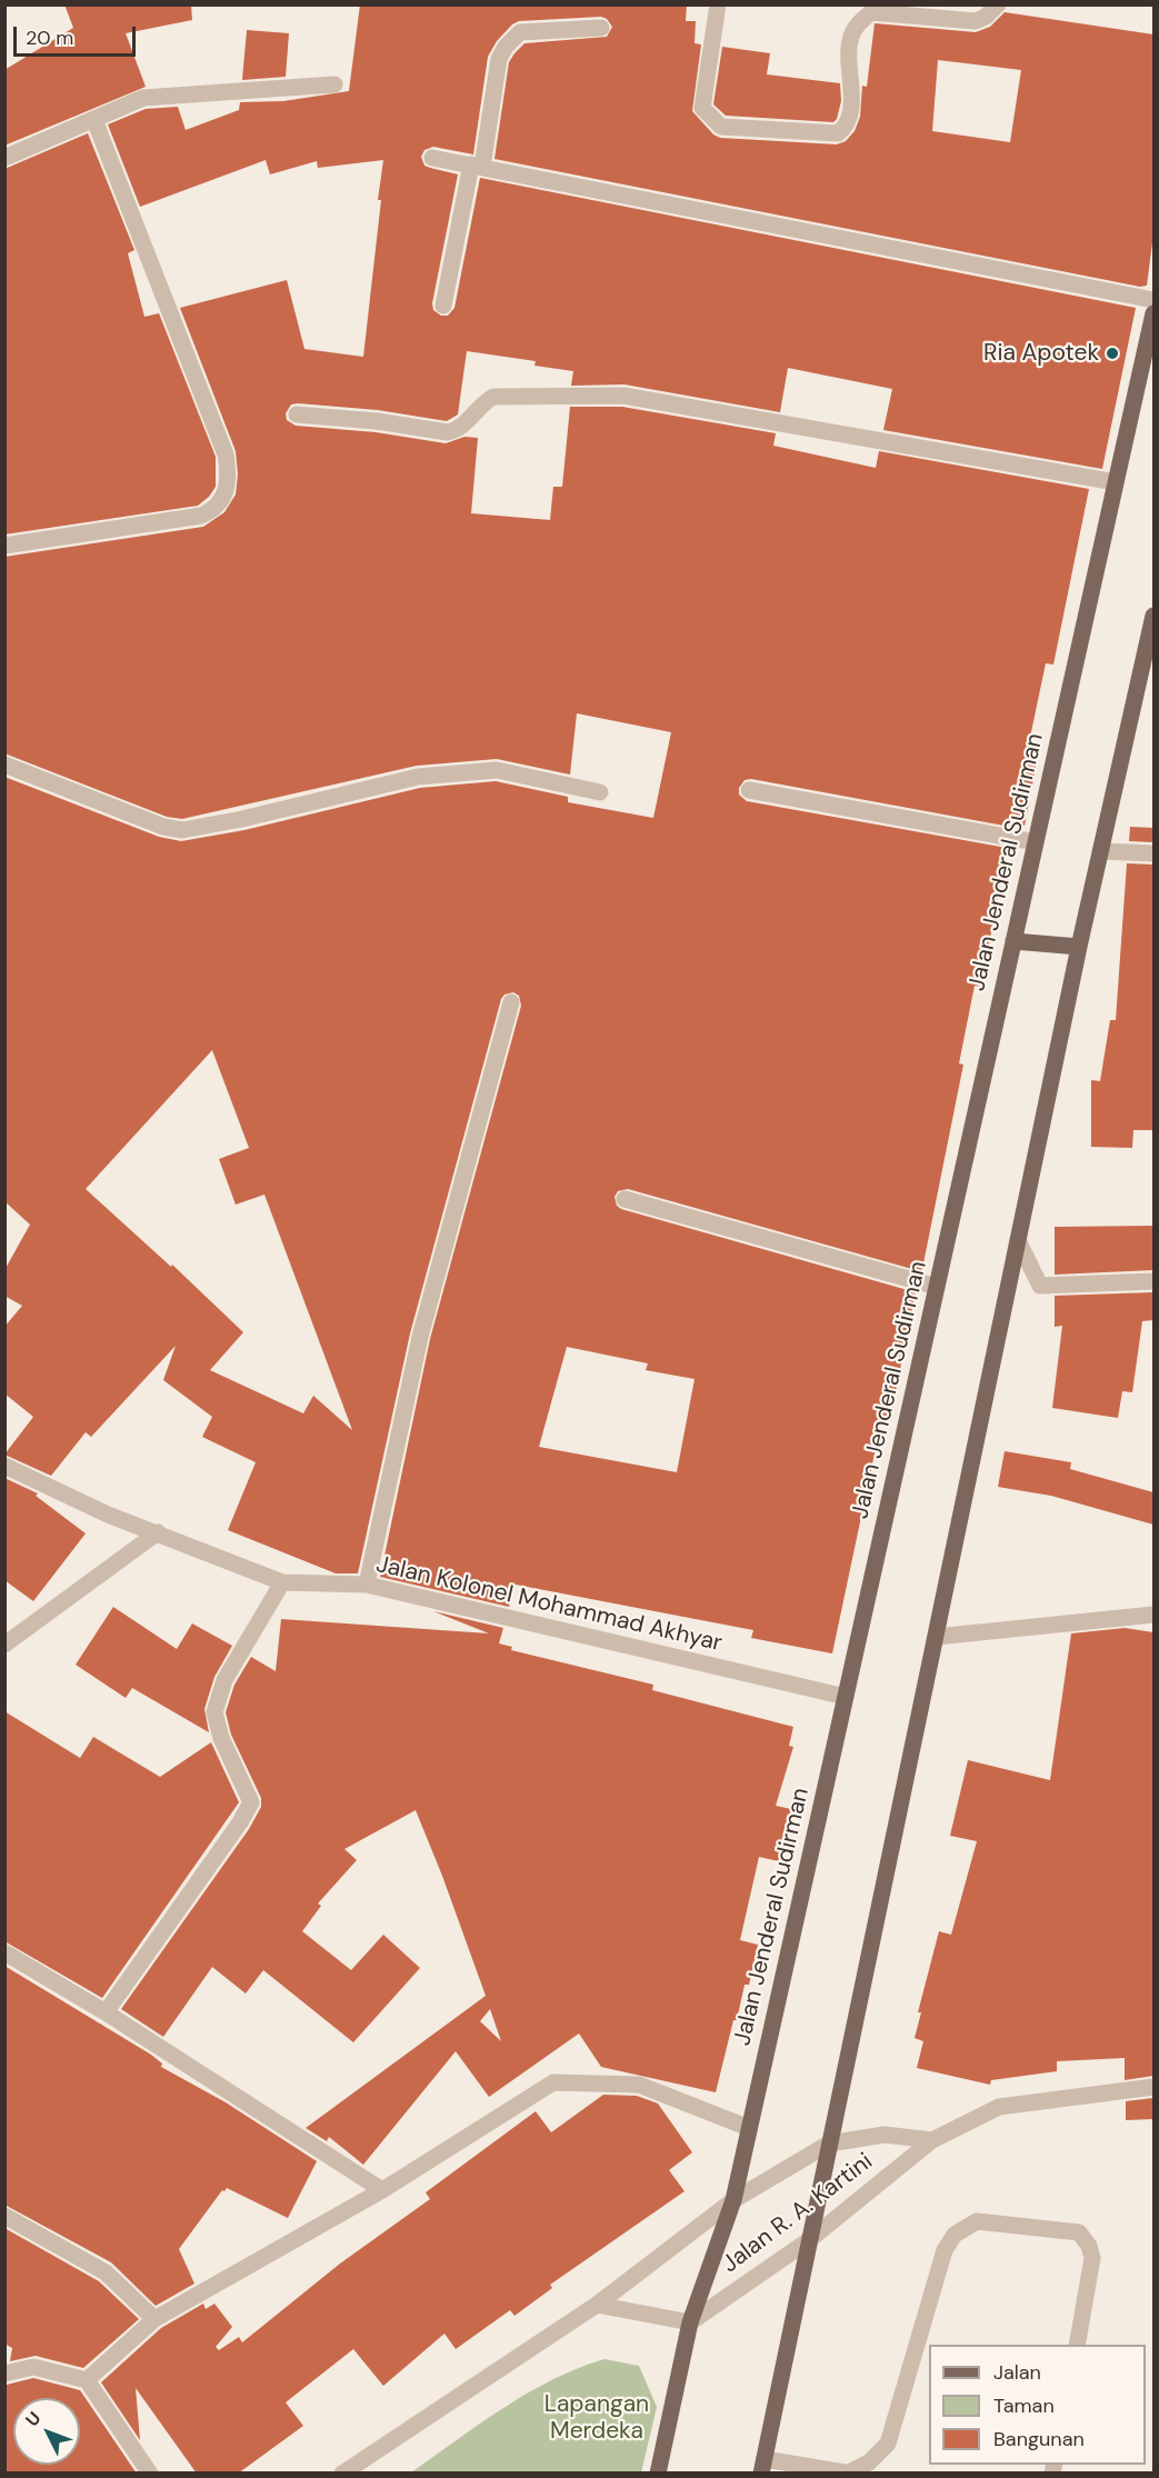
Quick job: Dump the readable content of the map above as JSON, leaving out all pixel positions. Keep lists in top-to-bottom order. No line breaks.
{"streets":{"main road":["Jalan Jenderal Sudirman"],"street":["Jalan Kolonel Mohammad Akhyar","Jalan R. A. Kartini"]},"crossings":[["Jalan Jenderal Sudirman","Jalan Kolonel Mohammad Akhyar"],["Jalan Jenderal Sudirman","Jalan R. A. Kartini"]],"parks":["Lapangan Merdeka"],"places":["Ria Apotek"],"legend":["Jalan","Taman","Bangunan"],"scale_bar":"20 m","north":"top left"}
